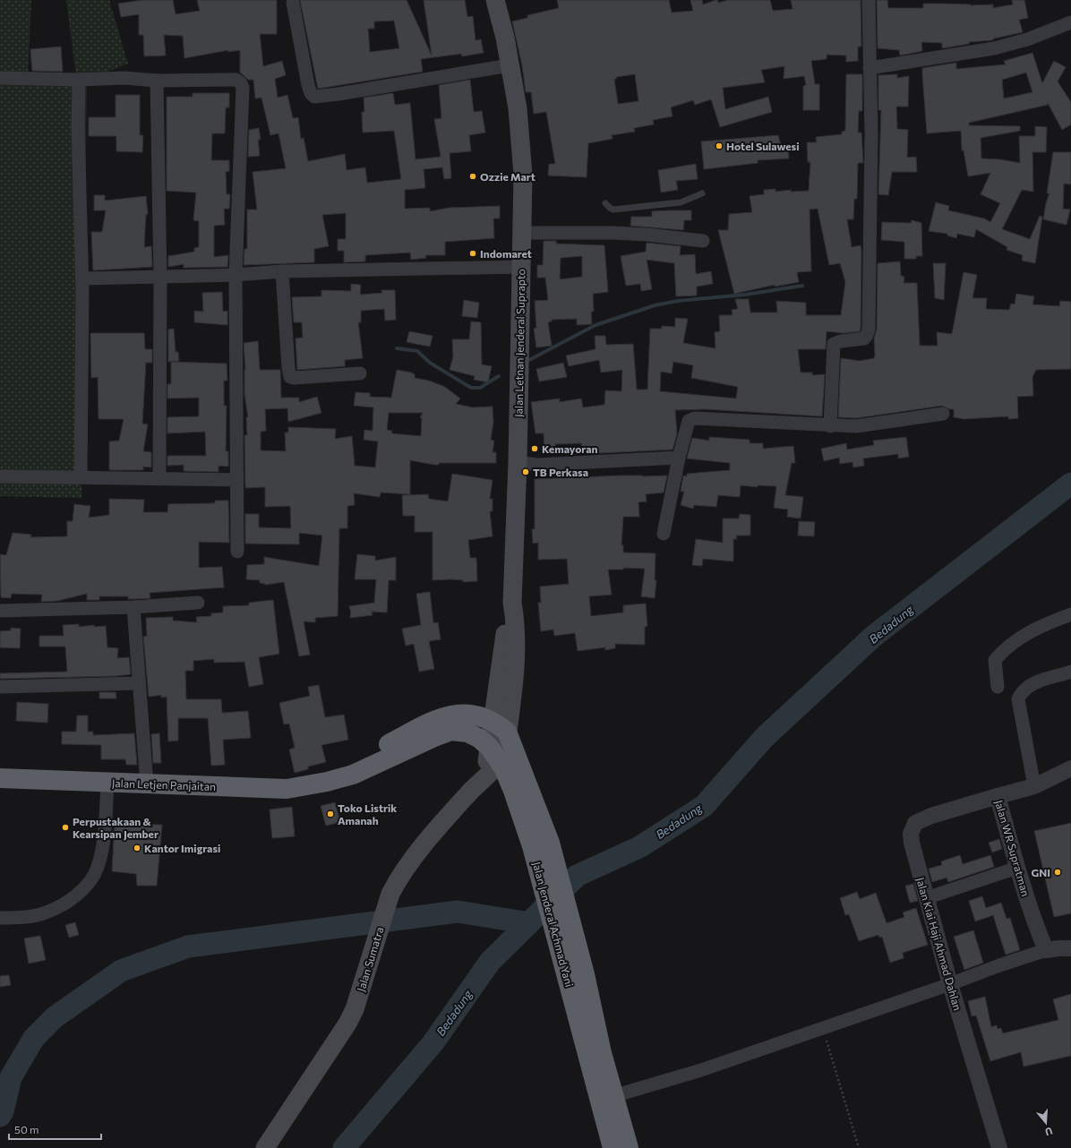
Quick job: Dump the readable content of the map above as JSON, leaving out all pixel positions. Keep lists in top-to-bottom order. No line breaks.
{"streets":{"highway":["Jalan Letjen Panjaitan","Jalan Jenderal Achmad Yani"],"main road":["Jalan Letnan Jenderal Suprapto","Jalan Sumatra"],"street":["Jalan WR Supratman","Jalan Kiai Haji Ahmad Dahlan"]},"crossings":[["Jalan Letnan Jenderal Suprapto","Jalan Jenderal Achmad Yani"],["Jalan Letnan Jenderal Suprapto","Jalan Sumatra"],["Jalan Letjen Panjaitan","Jalan Jenderal Achmad Yani"],["Jalan WR Supratman","Jalan Kiai Haji Ahmad Dahlan"],["Jalan Jenderal Achmad Yani","Jalan Sumatra"]],"water":["Bedadung"],"places":["Hotel Sulawesi","Ozzie Mart","Indomaret","Kemayoran","TB Perkasa","Toko Listrik Amanah","Perpustakaan & Kearsipan Jember","Kantor Imigrasi","GNI"],"scale_bar":"50 m","north":"bottom"}
